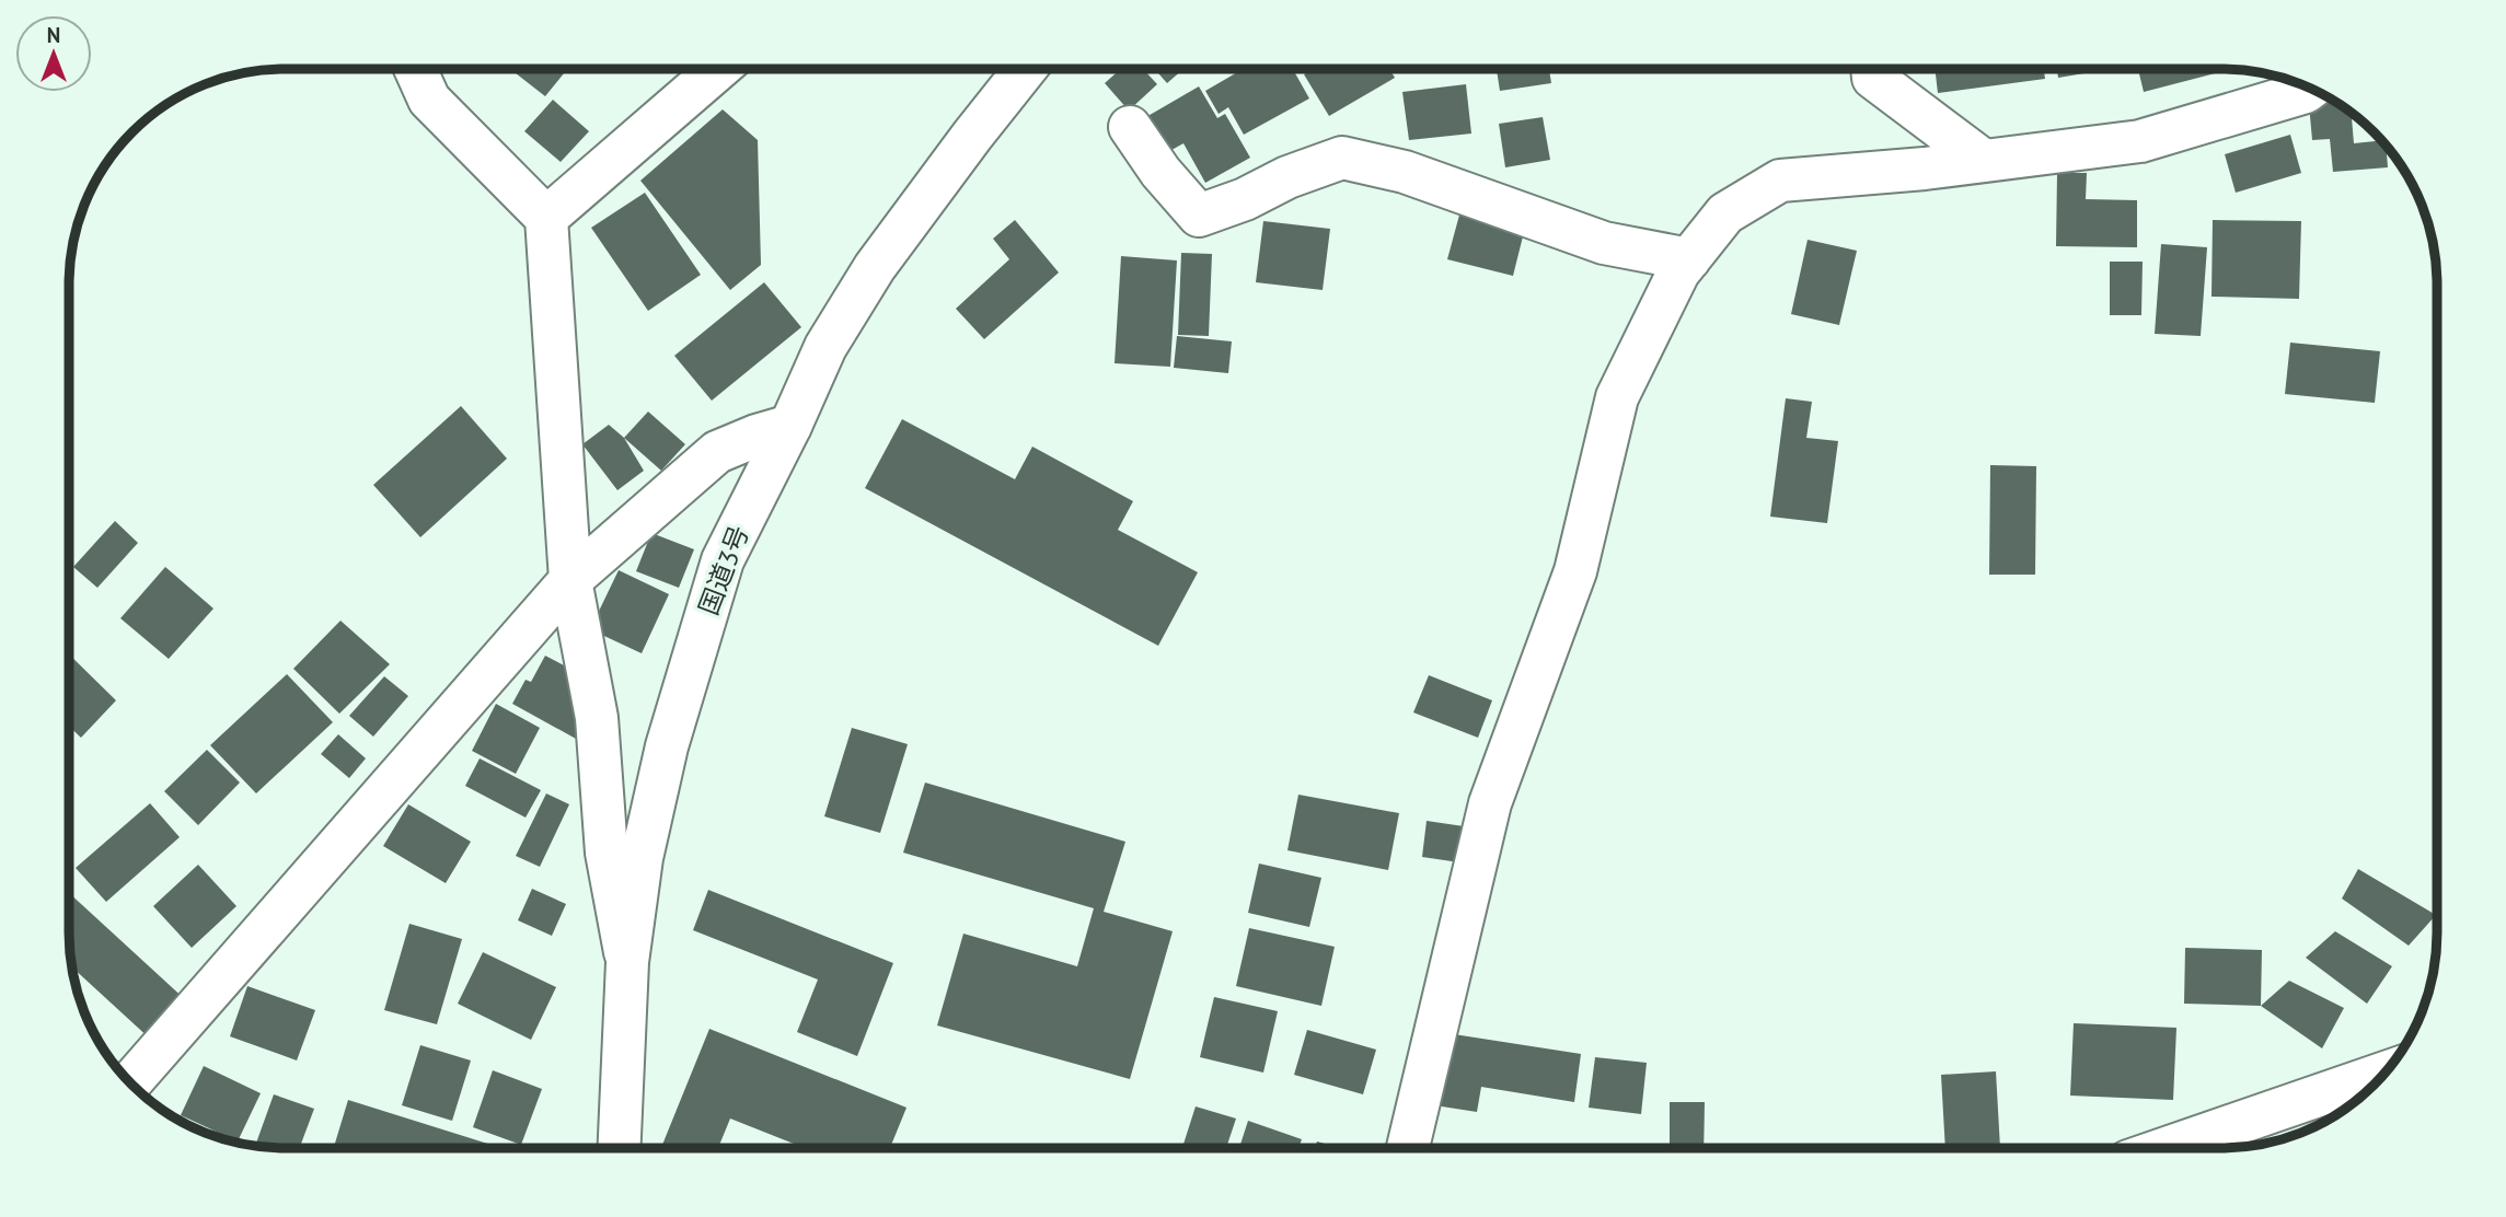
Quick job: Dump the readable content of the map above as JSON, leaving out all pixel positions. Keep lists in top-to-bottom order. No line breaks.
{"streets":{"main road":["国道3号"]},"north":"top"}
